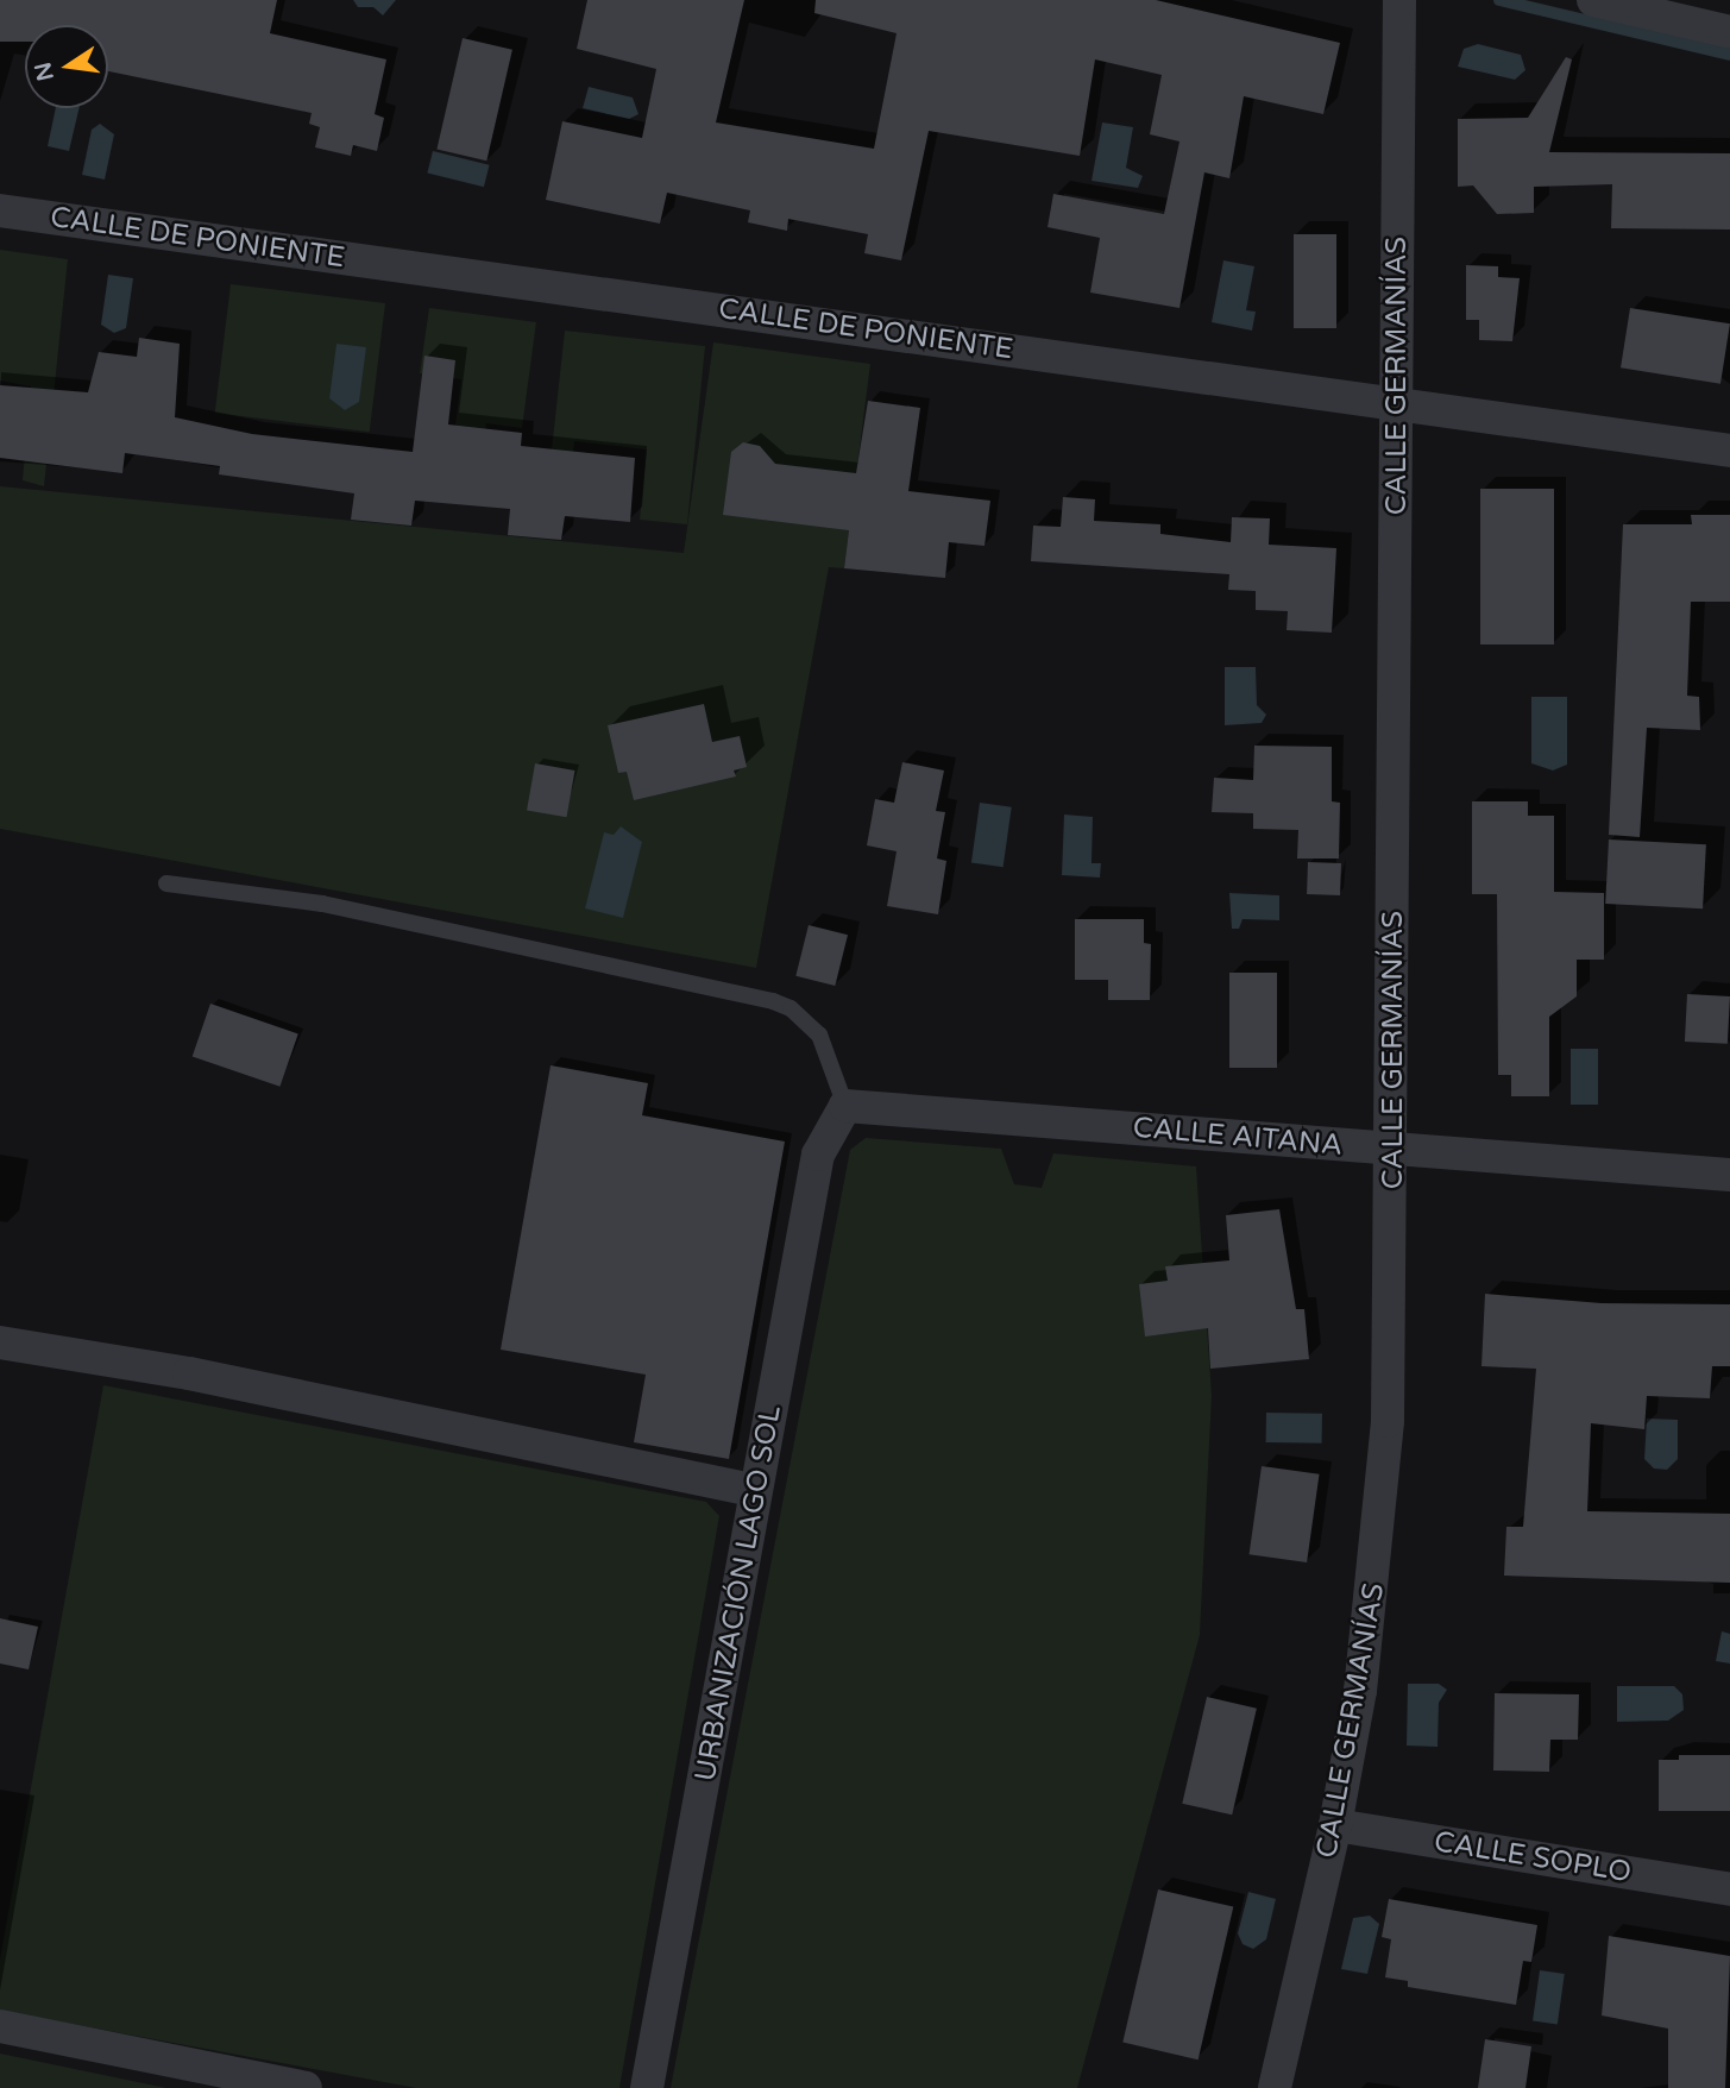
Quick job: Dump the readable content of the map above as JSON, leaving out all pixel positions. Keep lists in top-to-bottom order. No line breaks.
{"streets":{"street":["CALLE DE PONIENTE","CALLE GERMANÍAS","CALLE AITANA","URBANIZACIÓN LAGO SOL","CALLE SOPLO"]},"crossings":[["CALLE DE PONIENTE","CALLE GERMANÍAS"],["CALLE GERMANÍAS","CALLE AITANA"],["CALLE GERMANÍAS","CALLE SOPLO"],["CALLE AITANA","URBANIZACIÓN LAGO SOL"]],"north":"left"}
